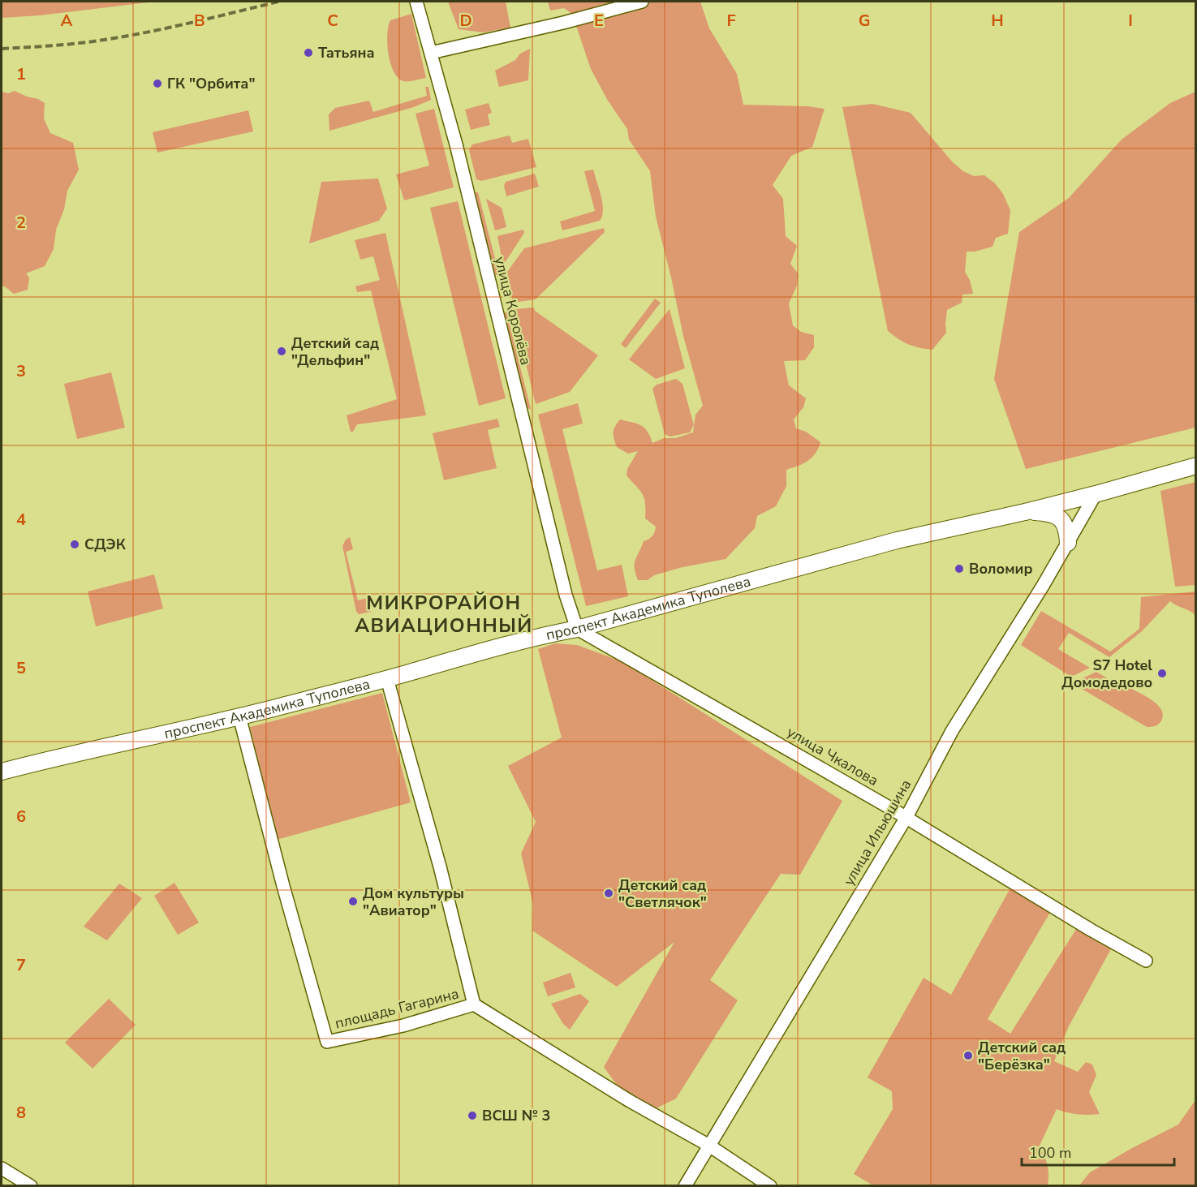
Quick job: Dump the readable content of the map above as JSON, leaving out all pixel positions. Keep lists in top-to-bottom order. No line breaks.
{"streets":{"main road":["проспект Академика Туполева"],"street":["улица Королёва","улица Чкалова","улица Ильюшина","площадь Гагарина"]},"crossings":[["улица Королёва","проспект Академика Туполева"],["улица Королёва","улица Чкалова"],["проспект Академика Туполева","улица Чкалова"],["проспект Академика Туполева","улица Ильюшина"],["проспект Академика Туполева","площадь Гагарина"],["улица Чкалова","улица Ильюшина"]],"districts":["МИКРОРАЙОН АВИАЦИОННЫЙ"],"places":["Татьяна","ГК \"Орбита\"","Детский сад \"Дельфин\"","СДЭК","Воломир","S7 Hotel Домодедово","Детский сад \"Светлячок\"","Дом культуры \"Авиатор\"","Детский сад \"Берёзка\"","ВСШ № 3"],"scale_bar":"100 m","grid":{"columns":["A","B","C","D","E","F","G","H","I"],"rows":["1","2","3","4","5","6","7","8"]}}
